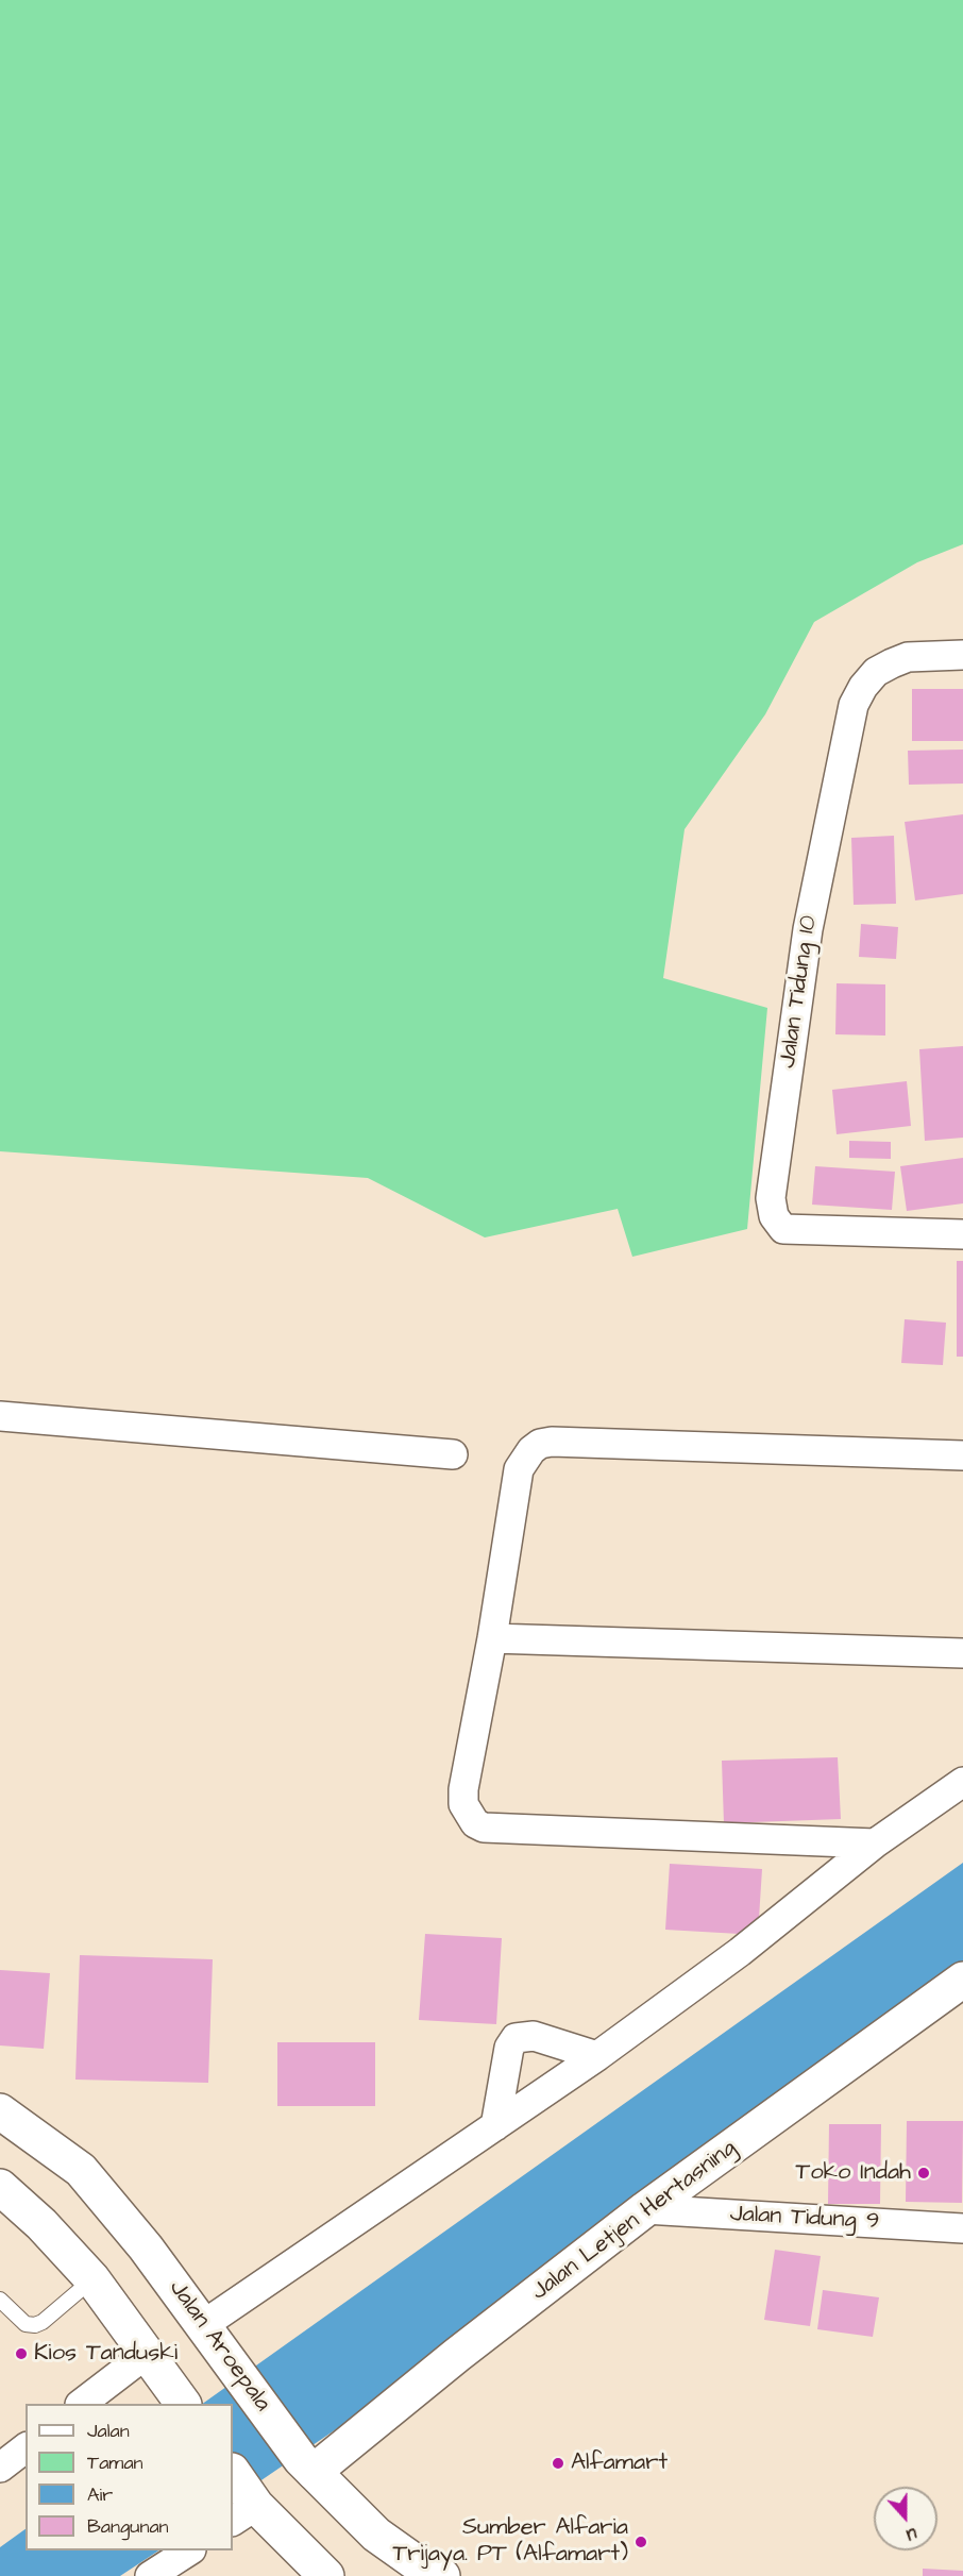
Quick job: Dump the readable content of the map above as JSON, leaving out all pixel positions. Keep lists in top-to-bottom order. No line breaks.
{"streets":{"main road":["Jalan Letjen Hertasning","Jalan Aroepala"],"street":["Jalan Tidung 10","Jalan Tidung 9"]},"crossings":[["Jalan Tidung 9","Jalan Letjen Hertasning"],["Jalan Letjen Hertasning","Jalan Aroepala"]],"places":["Toko Indah","Kios Tanduski","Alfamart","Sumber Alfaria Trijaya. PT (Alfamart)"],"legend":["Jalan","Taman","Air","Bangunan"],"north":"bottom"}
